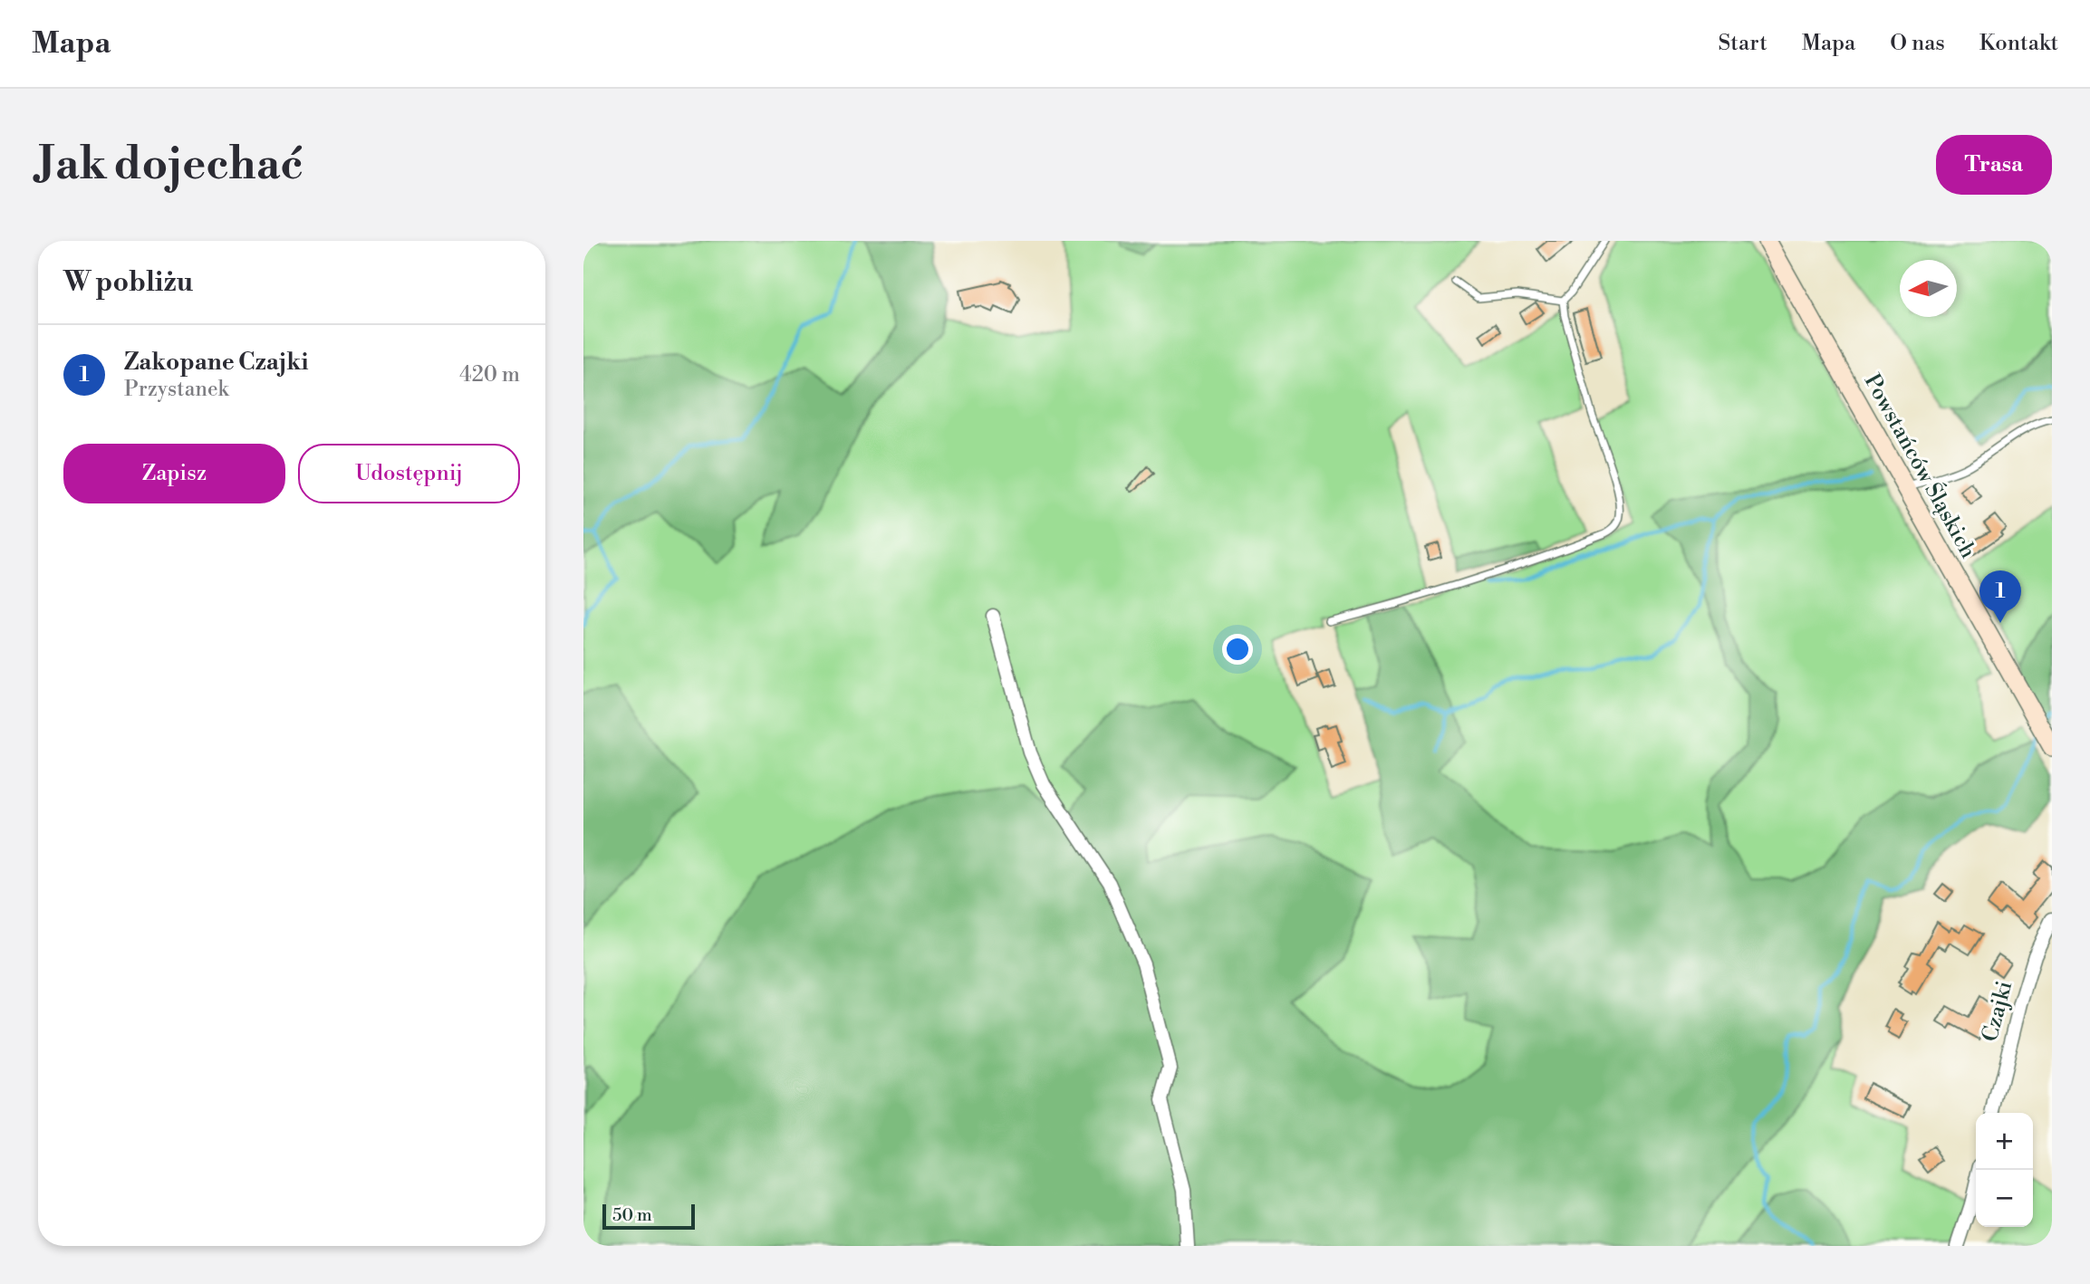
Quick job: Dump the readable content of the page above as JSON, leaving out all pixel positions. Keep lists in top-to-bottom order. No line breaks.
{"streets":{"street":["Powstańców Śląskich","Czajki"]},"scale_bar":"50 m","north":"left","page":{"header":"Mapa","nav":["Start","Mapa","O nas","Kontakt"],"buttons":["Trasa",["Zapisz","Udostępnij"]],"title":"Jak dojechać","heading":"W pobliżu","list":[{"mark":"1","name":"Zakopane Czajki","note":"Przystanek","value":"420 m"}],"pins":"1","map_buttons":["+","−"],"scale":"50 m"}}
